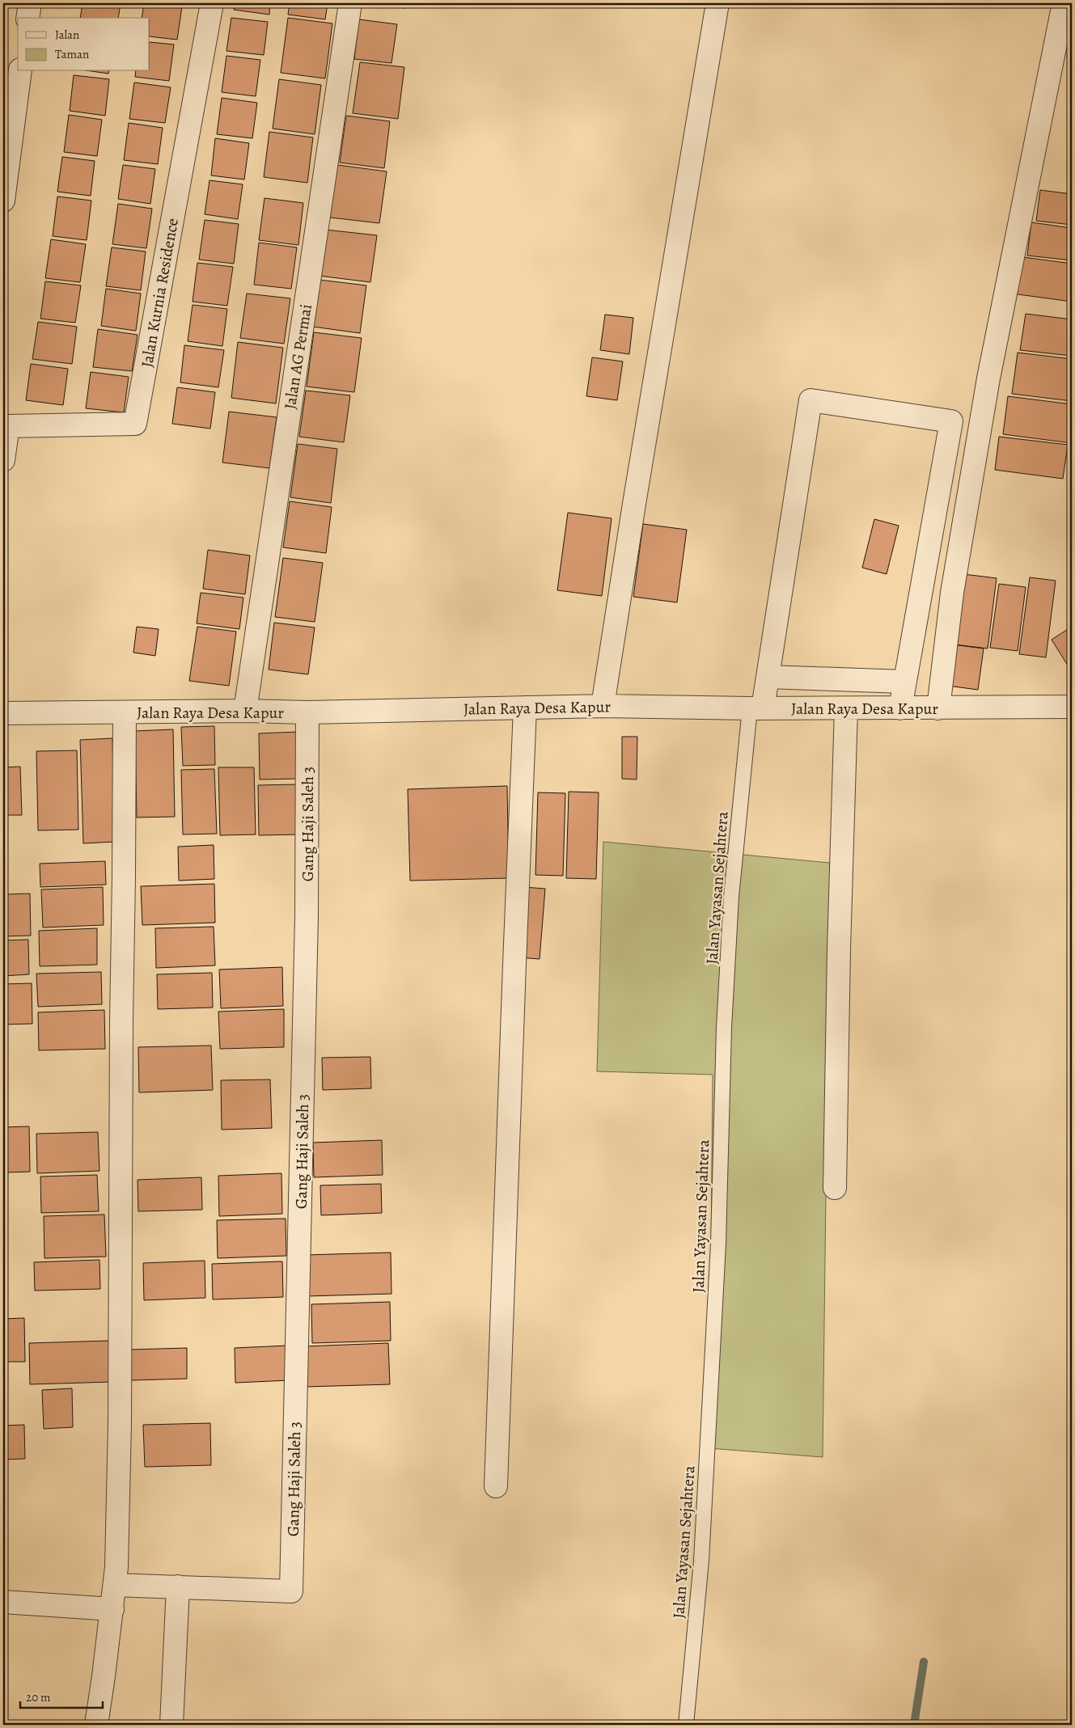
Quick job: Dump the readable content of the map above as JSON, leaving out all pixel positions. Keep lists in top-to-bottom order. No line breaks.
{"streets":{"street":["Jalan Kurnia Residence","Jalan AG Permai","Jalan Raya Desa Kapur","Gang Haji Saleh 3"],"lane":["Jalan Yayasan Sejahtera"]},"crossings":[["Jalan AG Permai","Jalan Raya Desa Kapur"],["Jalan Raya Desa Kapur","Gang Haji Saleh 3"],["Jalan Raya Desa Kapur","Jalan Yayasan Sejahtera"]],"legend":["Jalan","Taman"],"scale_bar":"20 m"}
